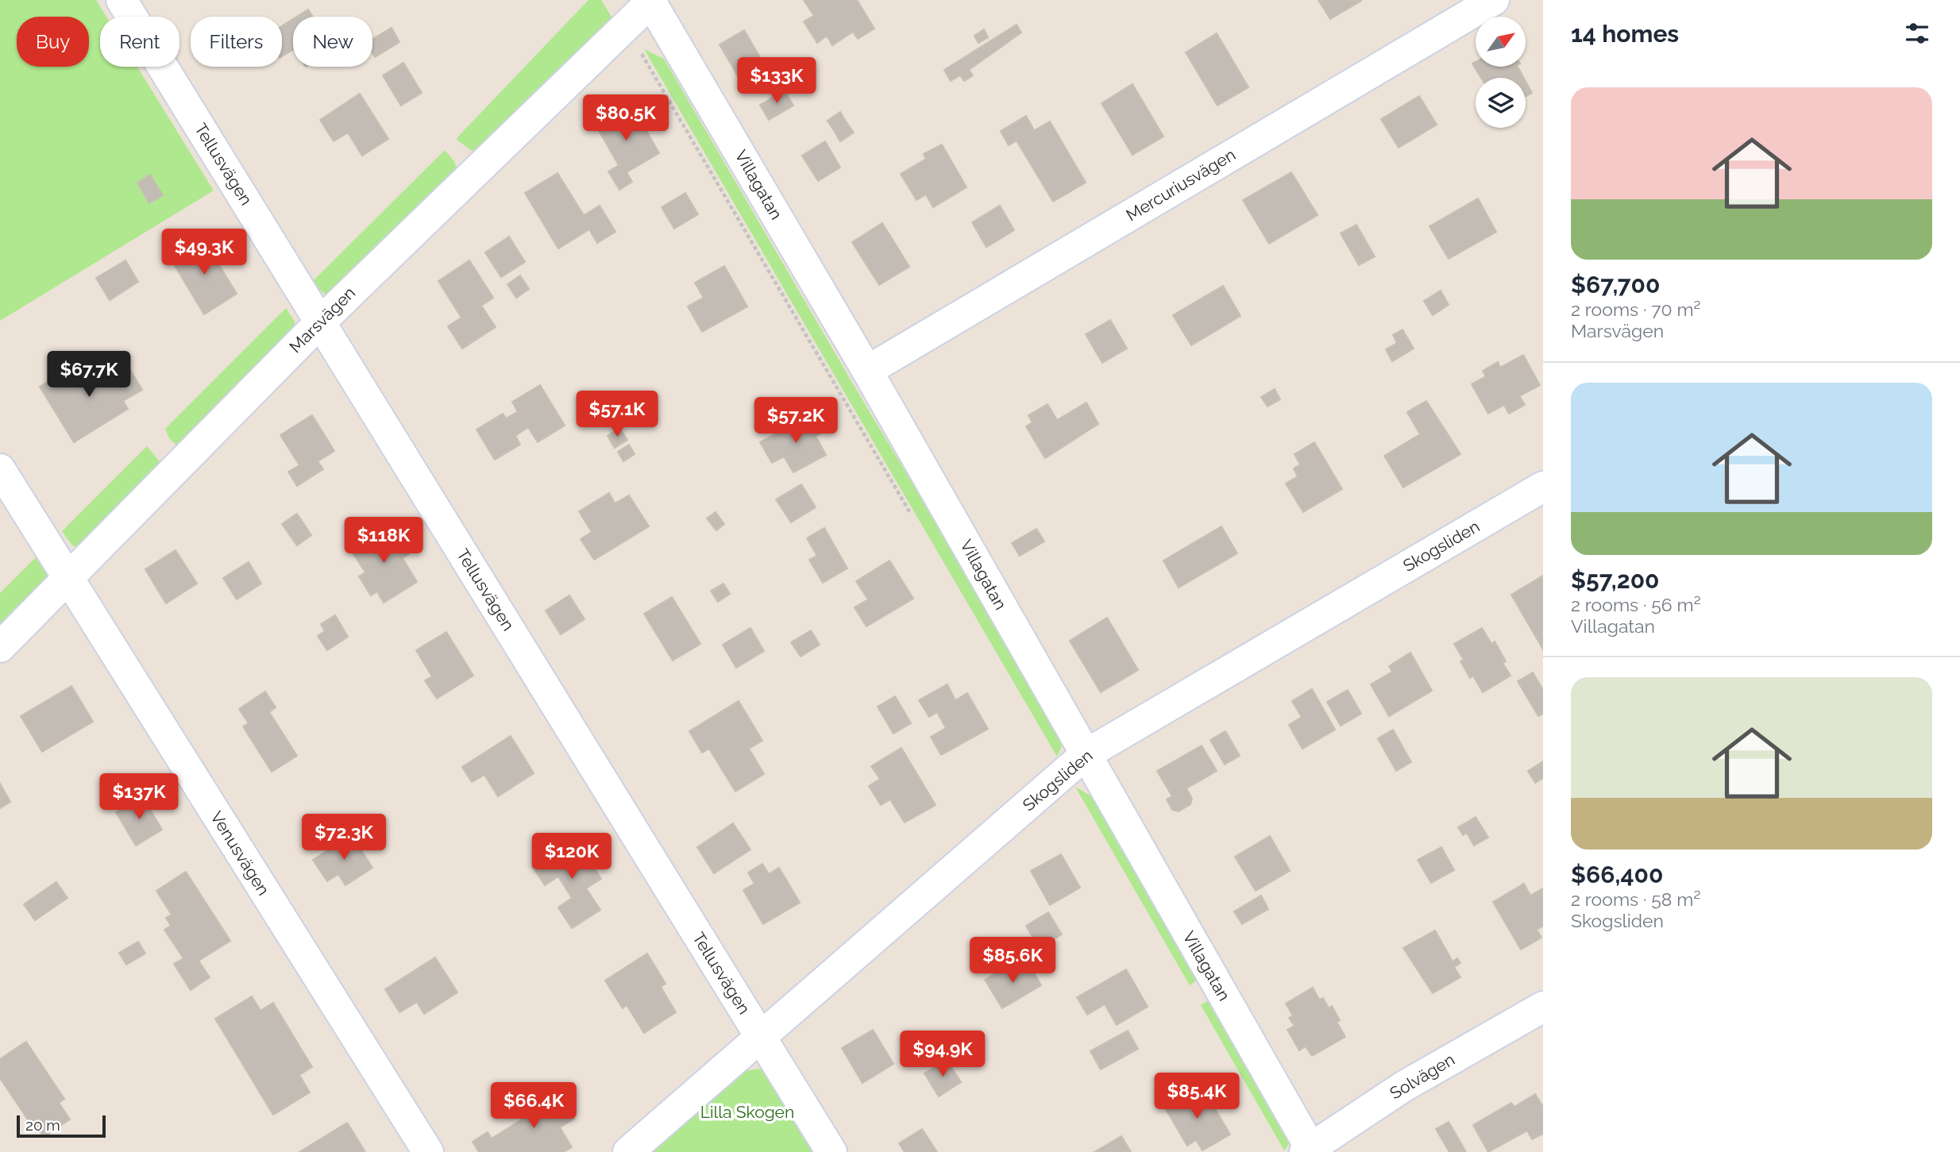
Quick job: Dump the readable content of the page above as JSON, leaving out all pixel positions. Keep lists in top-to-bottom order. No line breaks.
{"streets":{"street":["Tellusvägen","Villagatan","Mercuriusvägen","Marsvägen","Skogsliden","Venusvägen","Solvägen"]},"crossings":[["Tellusvägen","Marsvägen"],["Tellusvägen","Skogsliden"],["Villagatan","Mercuriusvägen"],["Villagatan","Marsvägen"],["Villagatan","Skogsliden"],["Villagatan","Solvägen"],["Marsvägen","Venusvägen"]],"parks":["Lilla Skogen"],"scale_bar":"20 m","north":"top right","page":{"heading":"14 homes","chip":["Buy","Rent","Filters","New"],"price":["$133K","$80.5K","$49.3K","$67.7K","$57.1K","$57.2K","$118K","$137K","$72.3K","$120K","$85.6K","$94.9K","$85.4K","$66.4K"],"list":[{"name":"$67,700","note":"2 rooms · 70 m² · Marsvägen"},{"name":"$57,200","note":"2 rooms · 56 m² · Villagatan"},{"name":"$66,400","note":"2 rooms · 58 m² · Skogsliden"}],"scale":"20 m"}}
